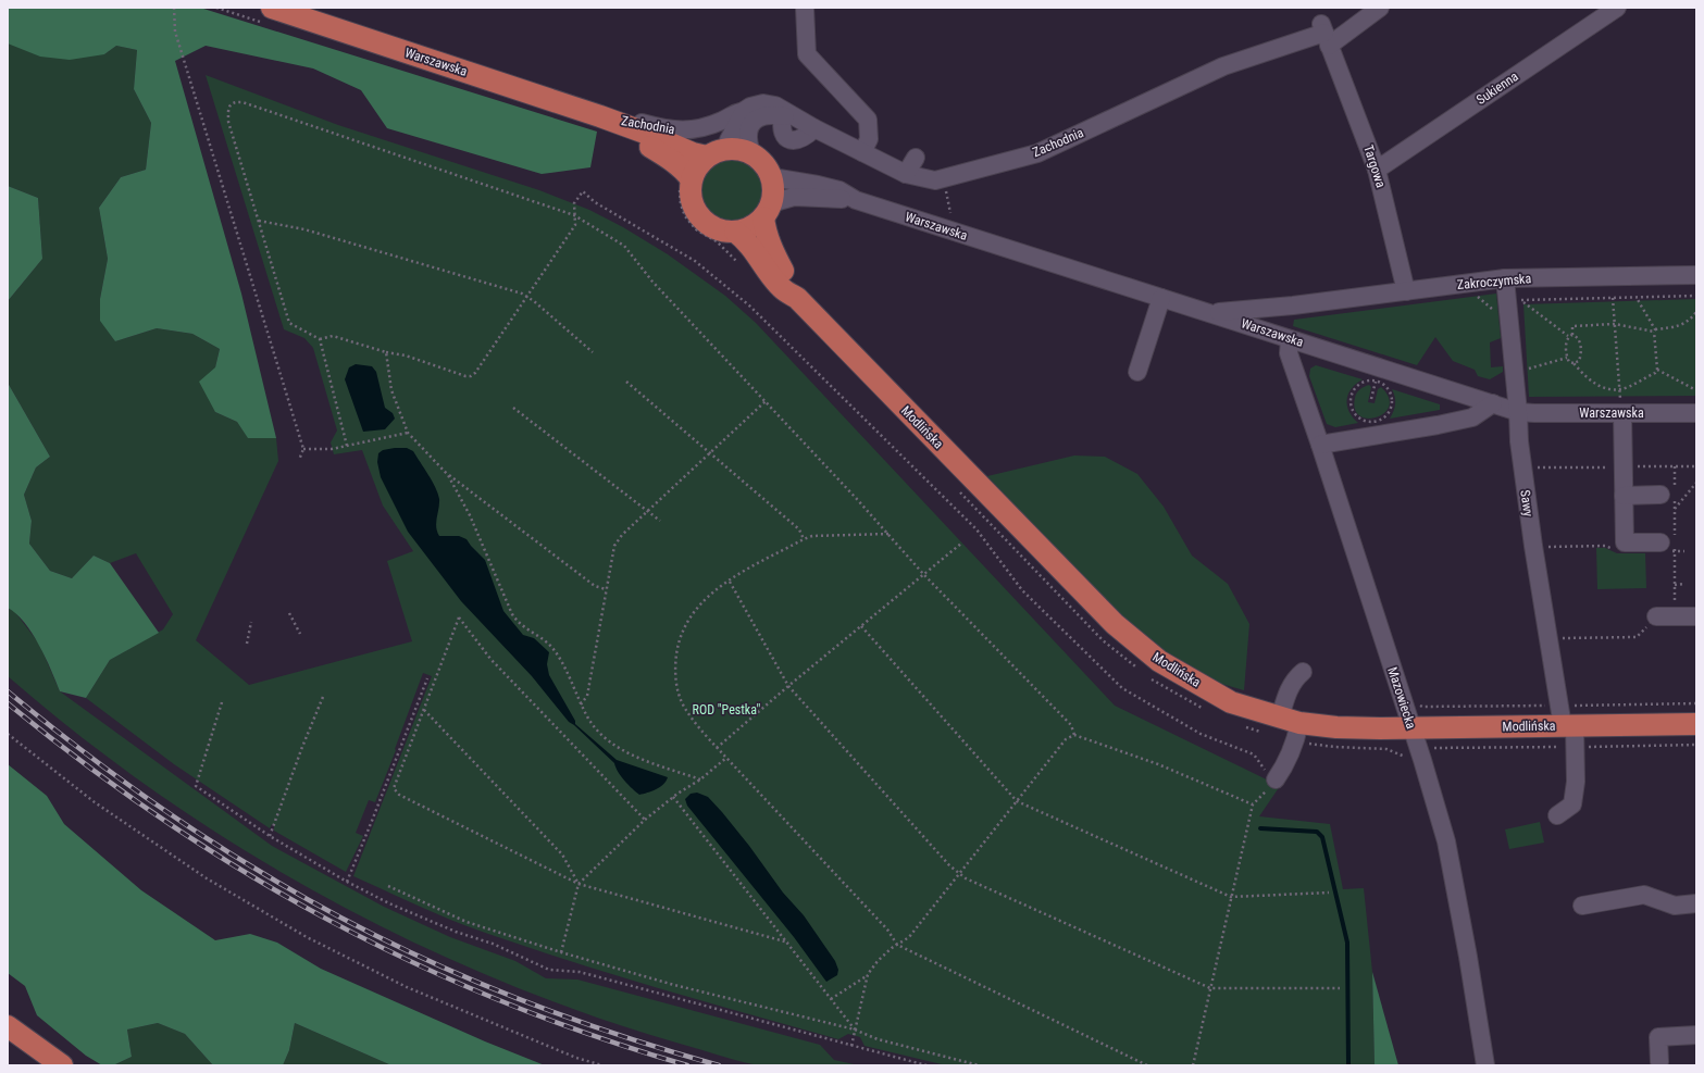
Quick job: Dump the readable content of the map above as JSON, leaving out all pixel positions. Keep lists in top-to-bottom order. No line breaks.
{"streets":{"main road":["Warszawska","Modlińska"],"street":["Sukienna","Zachodnia","Targowa","Zakroczymska","Sawy","Mazowiecka"]},"crossings":[["Warszawska","Zachodnia"],["Warszawska","Zakroczymska"],["Warszawska","Modlińska"],["Warszawska","Sawy"],["Warszawska","Mazowiecka"],["Sukienna","Targowa"],["Zachodnia","Targowa"],["Targowa","Zakroczymska"],["Zakroczymska","Sawy"],["Modlińska","Sawy"],["Modlińska","Mazowiecka"]],"parks":["ROD \"Pestka\""]}
